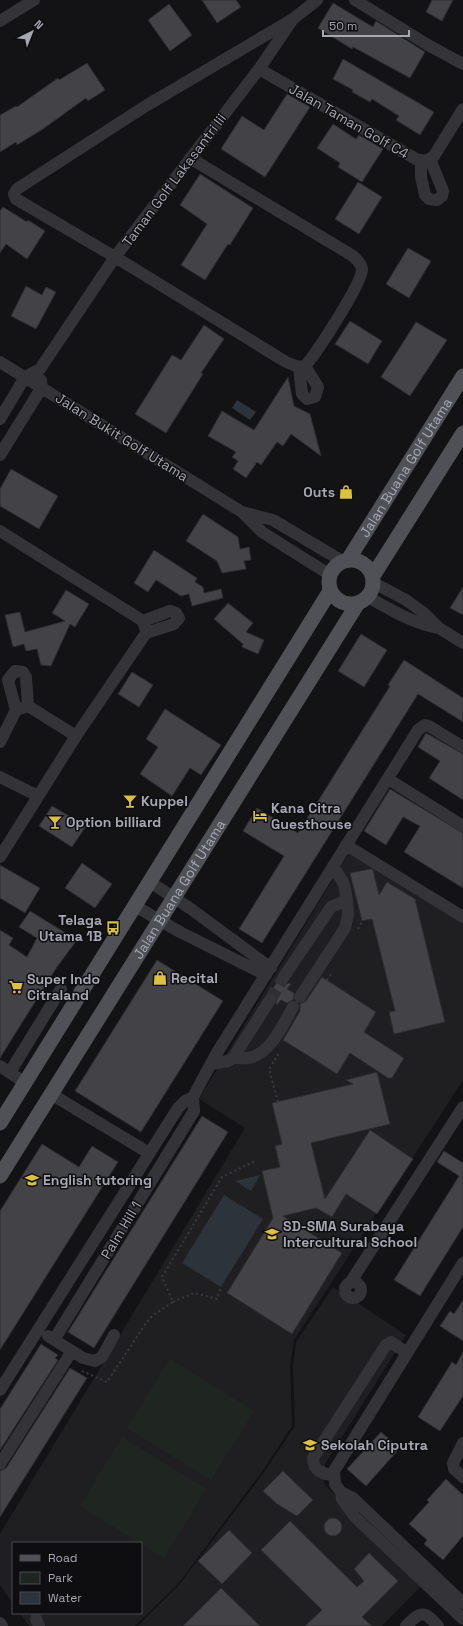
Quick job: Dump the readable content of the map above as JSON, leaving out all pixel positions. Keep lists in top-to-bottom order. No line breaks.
{"streets":{"main road":["Jalan Buana Golf Utama"],"street":["Jalan Taman Golf C4","Taman Golf Lakasantri Iii","Jalan Bukit Golf Utama","Palm Hill 1"]},"crossings":[["Jalan Taman Golf C4","Taman Golf Lakasantri Iii"],["Taman Golf Lakasantri Iii","Jalan Bukit Golf Utama"],["Jalan Bukit Golf Utama","Jalan Buana Golf Utama"]],"places":{"shop":["Outs","Recital"],"bar":["Kuppel","Option billiard"],"hotel":["Kana Citra Guesthouse"],"bus stop":["Telaga Utama 1B"],"supermarket":["Super Indo Citraland"],"school or university":["English tutoring","SD-SMA Surabaya Intercultural School","Sekolah Ciputra"]},"legend":["Road","Park","Water"],"scale_bar":"50 m","north":"top right"}
